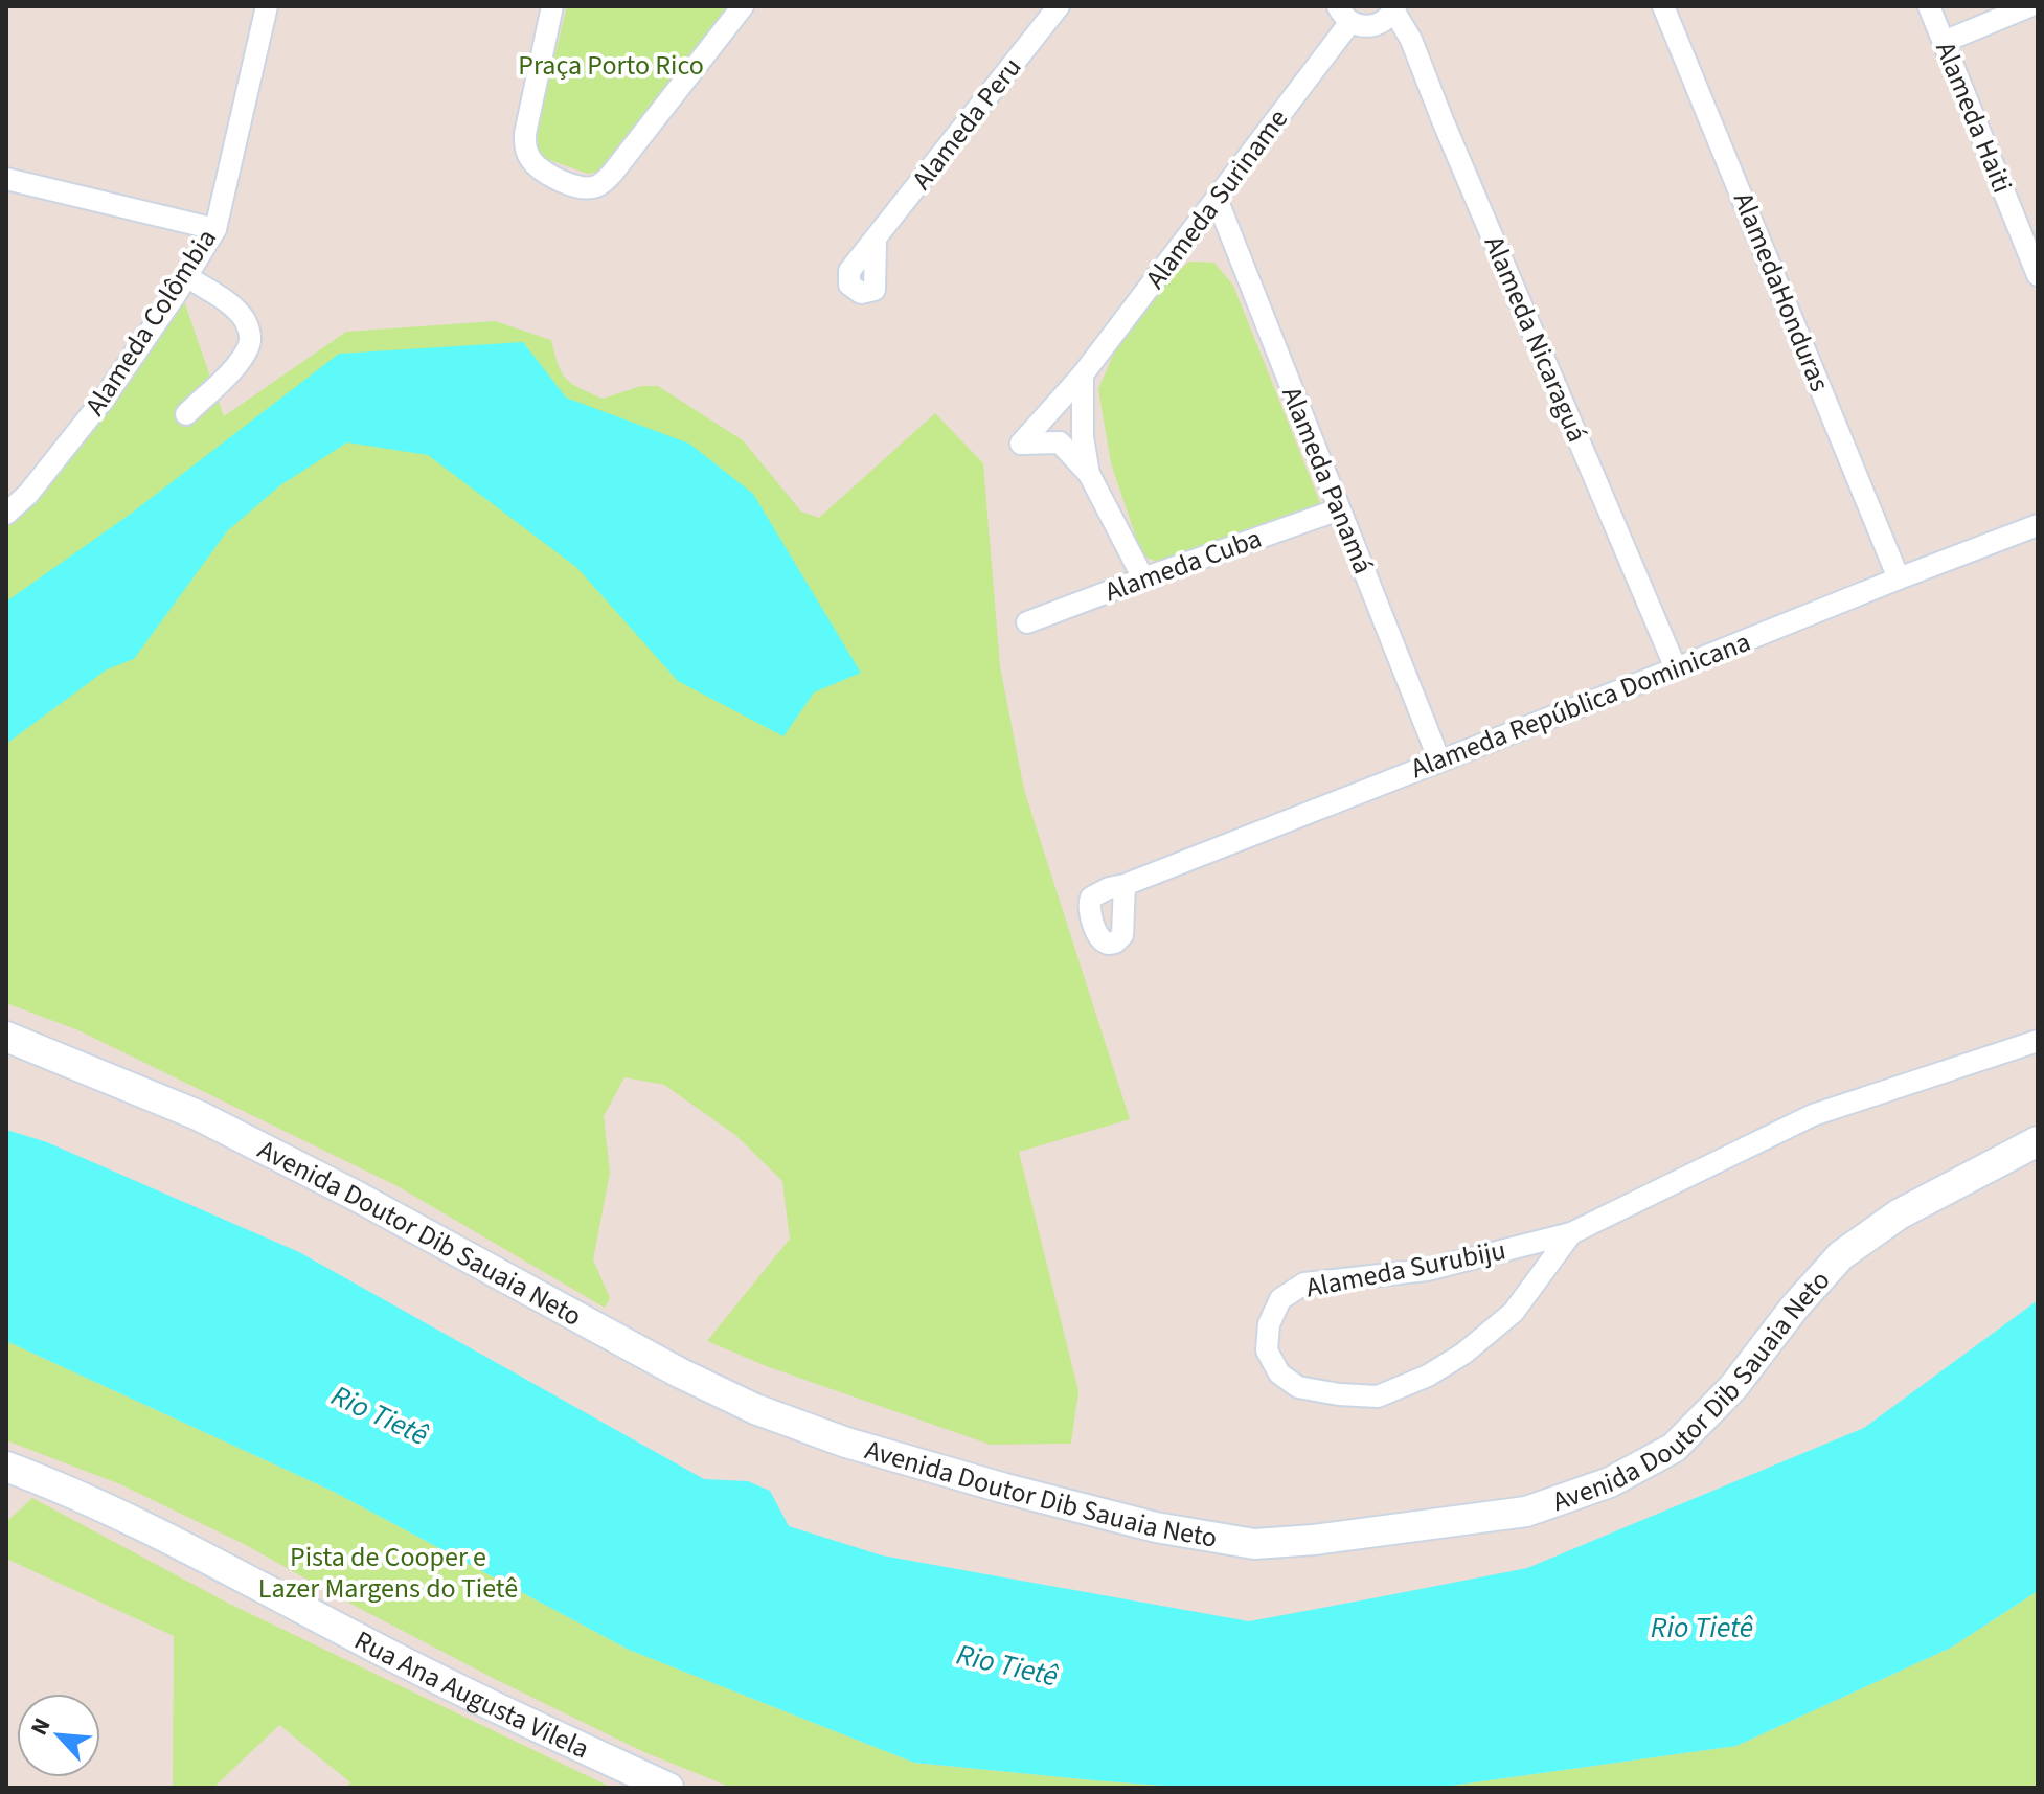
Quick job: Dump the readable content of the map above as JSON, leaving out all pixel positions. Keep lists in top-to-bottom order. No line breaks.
{"streets":{"main road":["Avenida Doutor Dib Sauaia Neto","Rua Ana Augusta Vilela"],"street":["Alameda Haiti","Alameda Peru","Alameda Suriname","AlamedaHonduras","Alameda Colômbia","Alameda Nicaraguá","Alameda Panamá","Alameda Cuba","Alameda República Dominicana","Alameda Surubiju"]},"crossings":[["Alameda Suriname","Alameda Panamá"],["AlamedaHonduras","Alameda República Dominicana"],["Alameda Nicaraguá","Alameda República Dominicana"],["Alameda Panamá","Alameda Cuba"],["Alameda Panamá","Alameda República Dominicana"]],"water":["Rio Tietê"],"parks":["Praça Porto Rico","Pista de Cooper e Lazer Margens do Tietê"],"north":"top left"}
